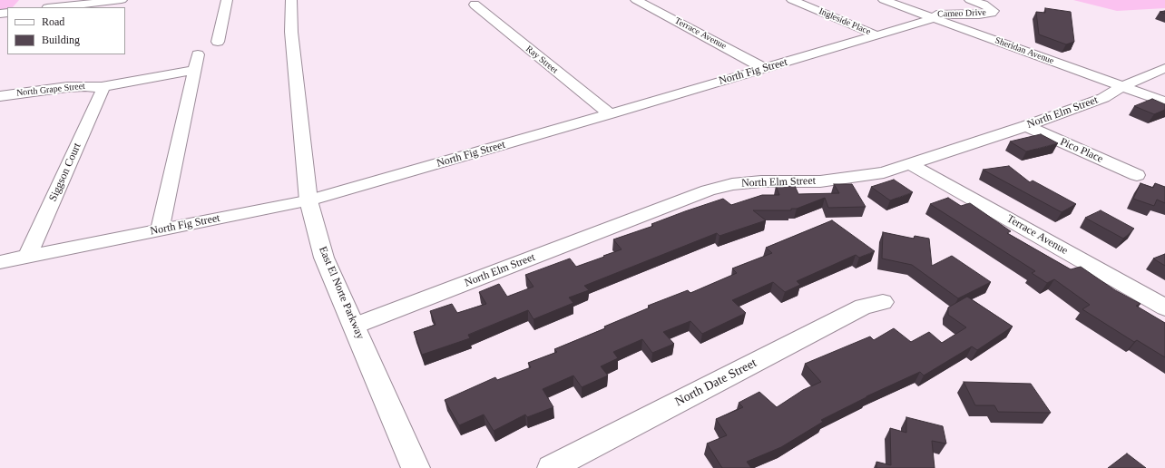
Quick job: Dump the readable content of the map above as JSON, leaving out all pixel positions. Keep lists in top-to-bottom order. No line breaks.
{"streets":{"main road":["East El Norte Parkway"],"street":["Cameo Drive","Ingleside Place","Terrace Avenue","Sheridan Avenue","Ray Street","North Fig Street","North Grape Street","North Elm Street","Pico Place","Siggson Court","North Date Street"]},"crossings":[["Cameo Drive","Sheridan Avenue"],["Cameo Drive","North Fig Street"],["Ingleside Place","North Fig Street"],["Terrace Avenue","North Fig Street"],["Terrace Avenue","North Elm Street"],["Sheridan Avenue","North Fig Street"],["Sheridan Avenue","North Elm Street"],["Ray Street","North Fig Street"],["North Fig Street","North Grape Street"],["North Fig Street","Siggson Court"],["North Fig Street","East El Norte Parkway"],["North Grape Street","Siggson Court"],["North Elm Street","Pico Place"],["North Elm Street","East El Norte Parkway"]],"legend":["Road","Building"]}
